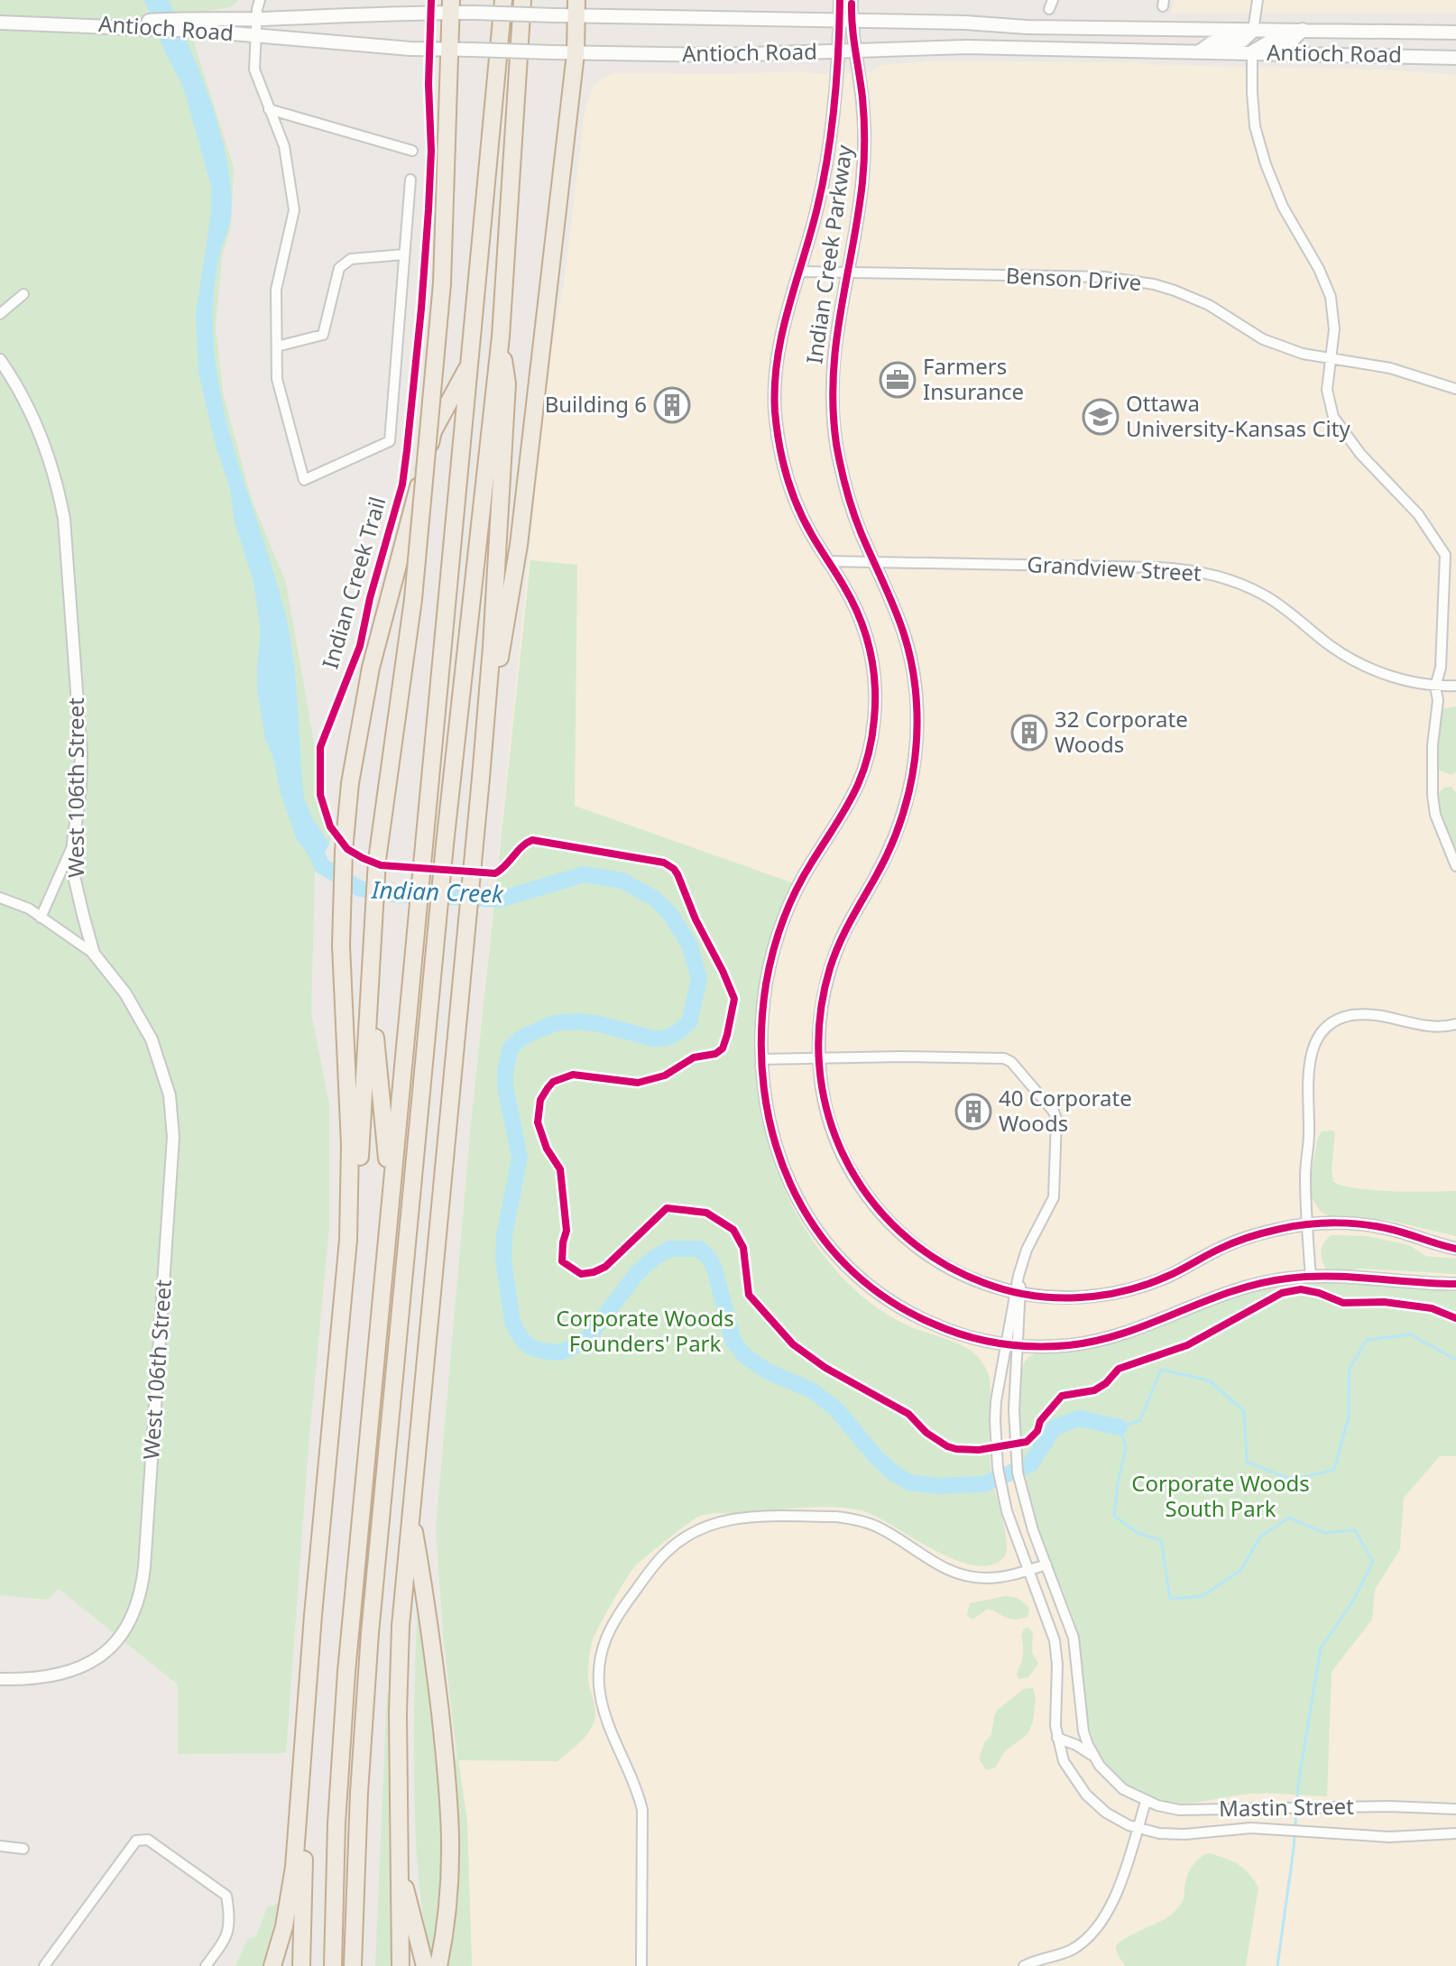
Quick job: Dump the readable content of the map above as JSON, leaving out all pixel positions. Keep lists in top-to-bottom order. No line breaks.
{"streets":{"main road":["Antioch Road"],"street":["Indian Creek Parkway","Benson Drive","Grandview Street","West 106th Street","Mastin Street"],"cycle path":["Indian Creek Trail"]},"crossings":[["Antioch Road","Indian Creek Parkway"],["Indian Creek Parkway","Benson Drive"],["Indian Creek Parkway","Grandview Street"]],"water":["Indian Creek"],"parks":["Corporate Woods Founders' Park","Corporate Woods South Park"],"places":{"office":["Farmers Insurance"],"building":["Building 6","32 Corporate Woods","40 Corporate Woods"],"school or university":["Ottawa University-Kansas City"]}}
